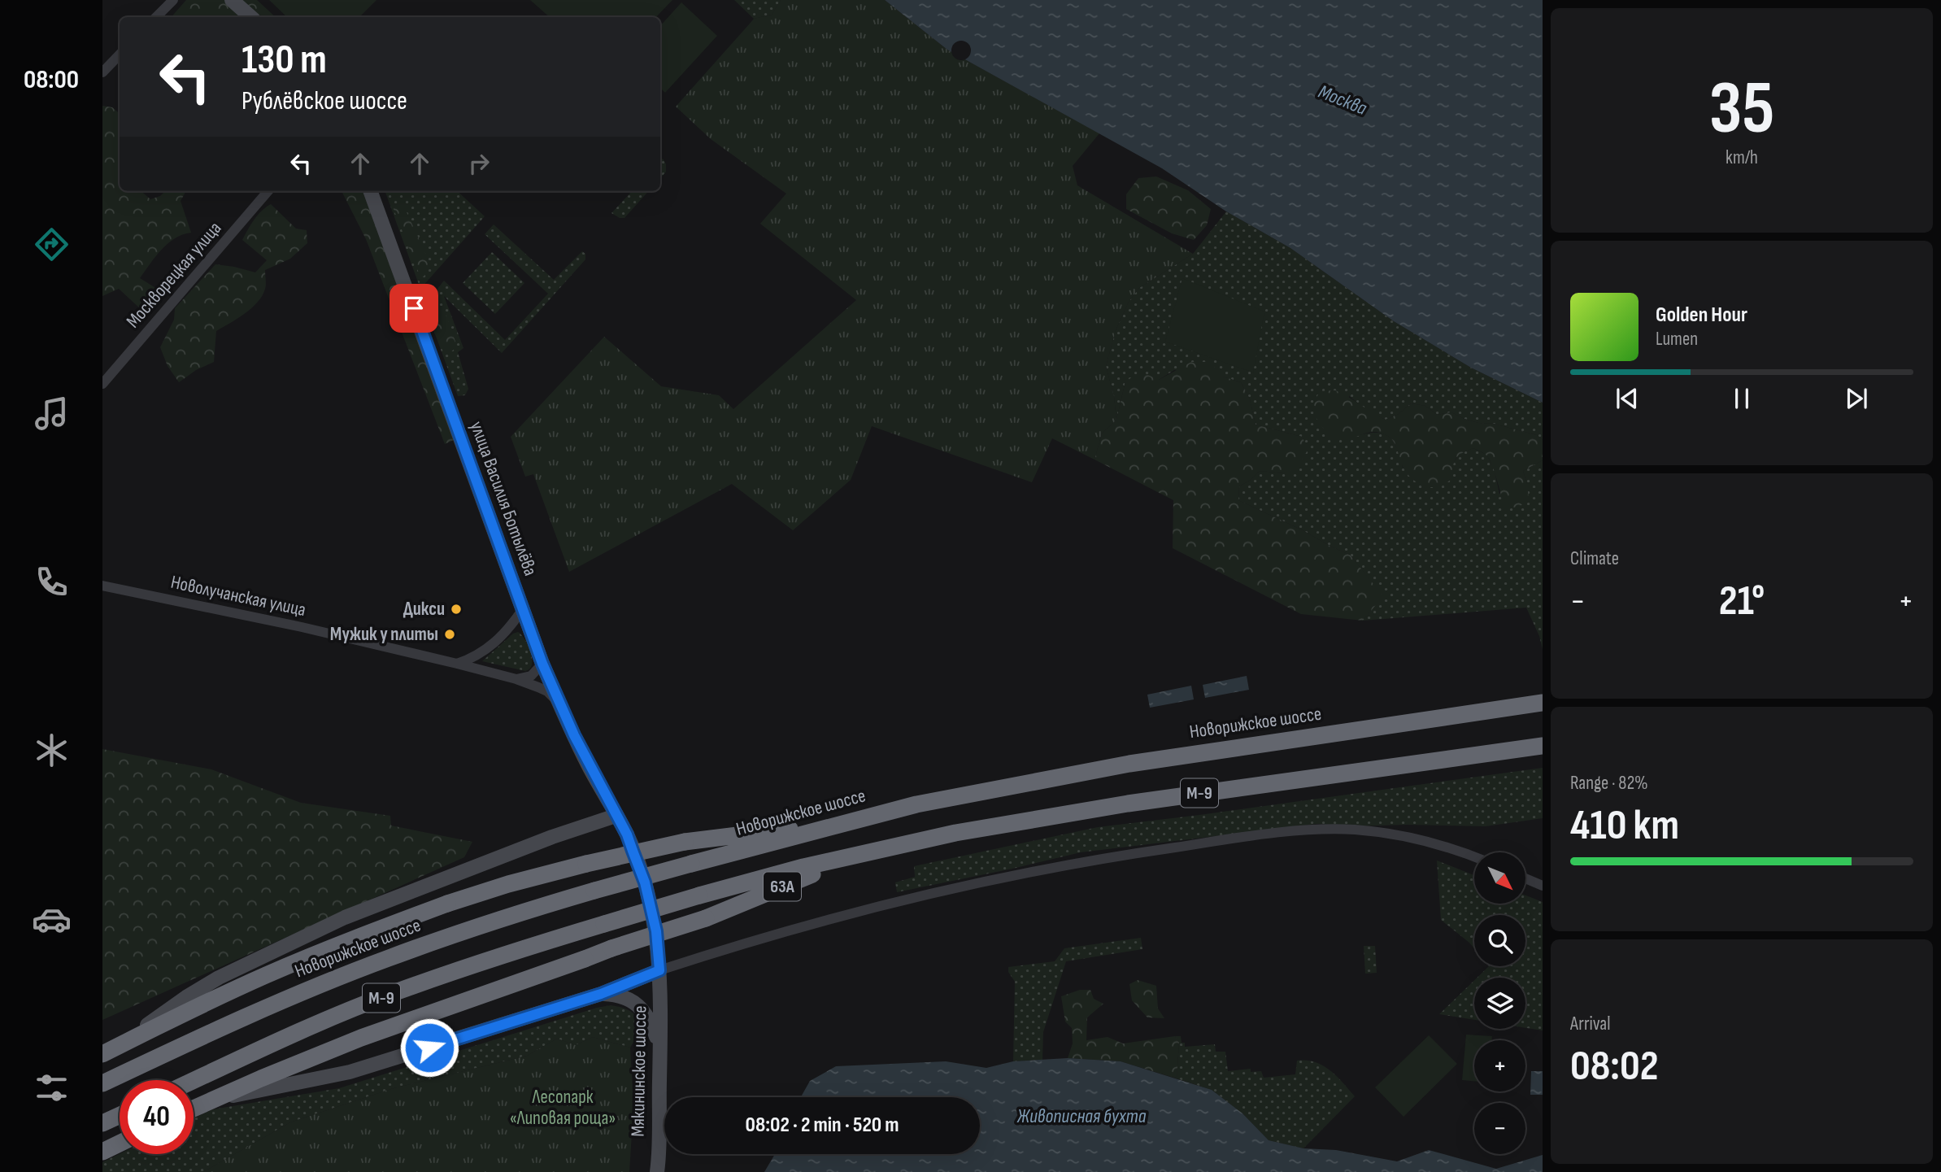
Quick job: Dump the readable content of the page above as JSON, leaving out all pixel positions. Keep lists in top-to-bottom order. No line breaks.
{"streets":{"highway":["Новорижское шоссе","М-9","63A"],"street":["Москворецкая улица","улица Василия Ботылёва","Новолучанская улица","Мякининское шоссе"]},"crossings":[["улица Василия Ботылёва","Новолучанская улица"],["улица Василия Ботылёва","Мякининское шоссе"],["М-9","63A"]],"water":["Москва","Живописная бухта"],"parks":["Лесопарк «Липовая роща»"],"places":["Дикси","Мужик у плиты"],"north":"bottom right","page":{"tabs":"08:00","tile":[["35","km/h"],"Climate",["Range · 82%","410 km"],["Arrival","08:02"]],"turn":["130 m","Рублёвское шоссе"],"song":["Golden Hour","Lumen"],"heat":["−","21°","+"],"map_buttons":["+","−"],"limit":"40","trip":"08:02 · 2 min · 520 m"}}
